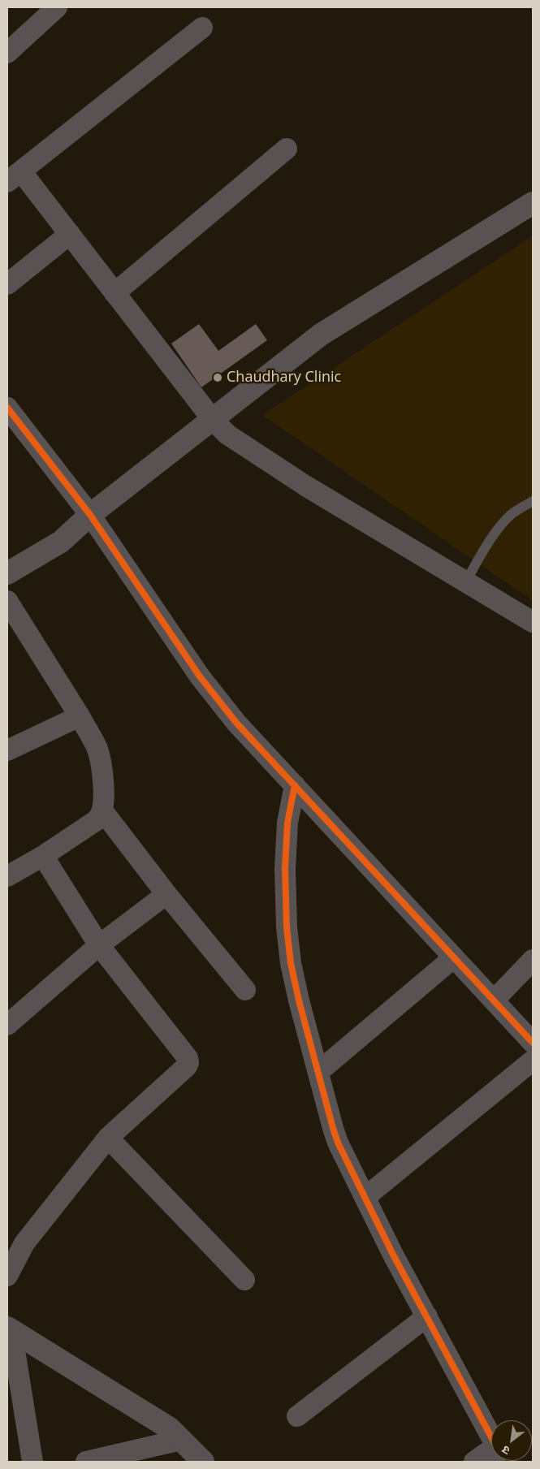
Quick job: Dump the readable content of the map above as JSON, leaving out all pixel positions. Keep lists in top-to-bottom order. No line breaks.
{"places":["Chaudhary Clinic"],"north":"bottom left"}
